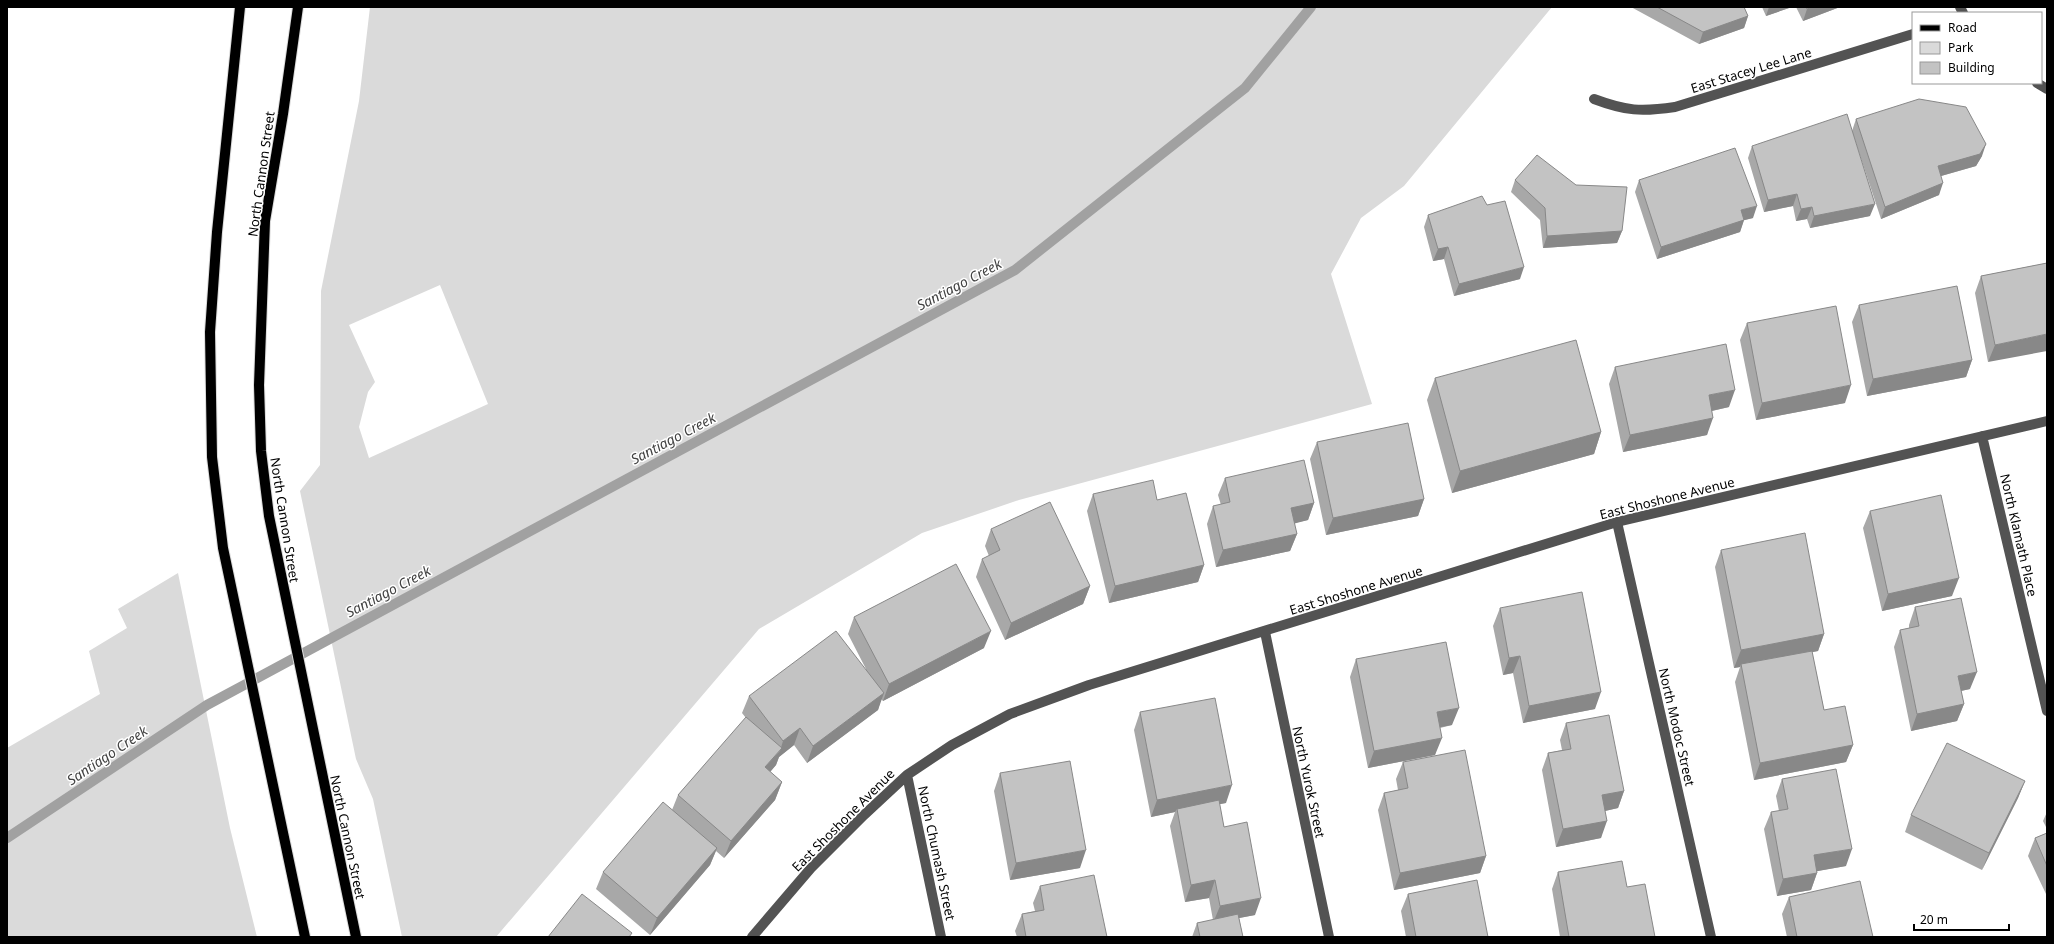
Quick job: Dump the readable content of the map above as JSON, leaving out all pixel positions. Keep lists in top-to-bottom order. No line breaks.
{"streets":{"main road":["North Cannon Street"],"street":["East Stacey Lee Lane","East Shoshone Avenue","North Klamath Place","North Modoc Street","North Yurok Street","North Chumash Street"]},"crossings":[["East Shoshone Avenue","North Klamath Place"],["East Shoshone Avenue","North Modoc Street"],["East Shoshone Avenue","North Yurok Street"],["East Shoshone Avenue","North Chumash Street"]],"water":["Santiago Creek"],"legend":["Road","Park","Building"],"scale_bar":"20 m"}
